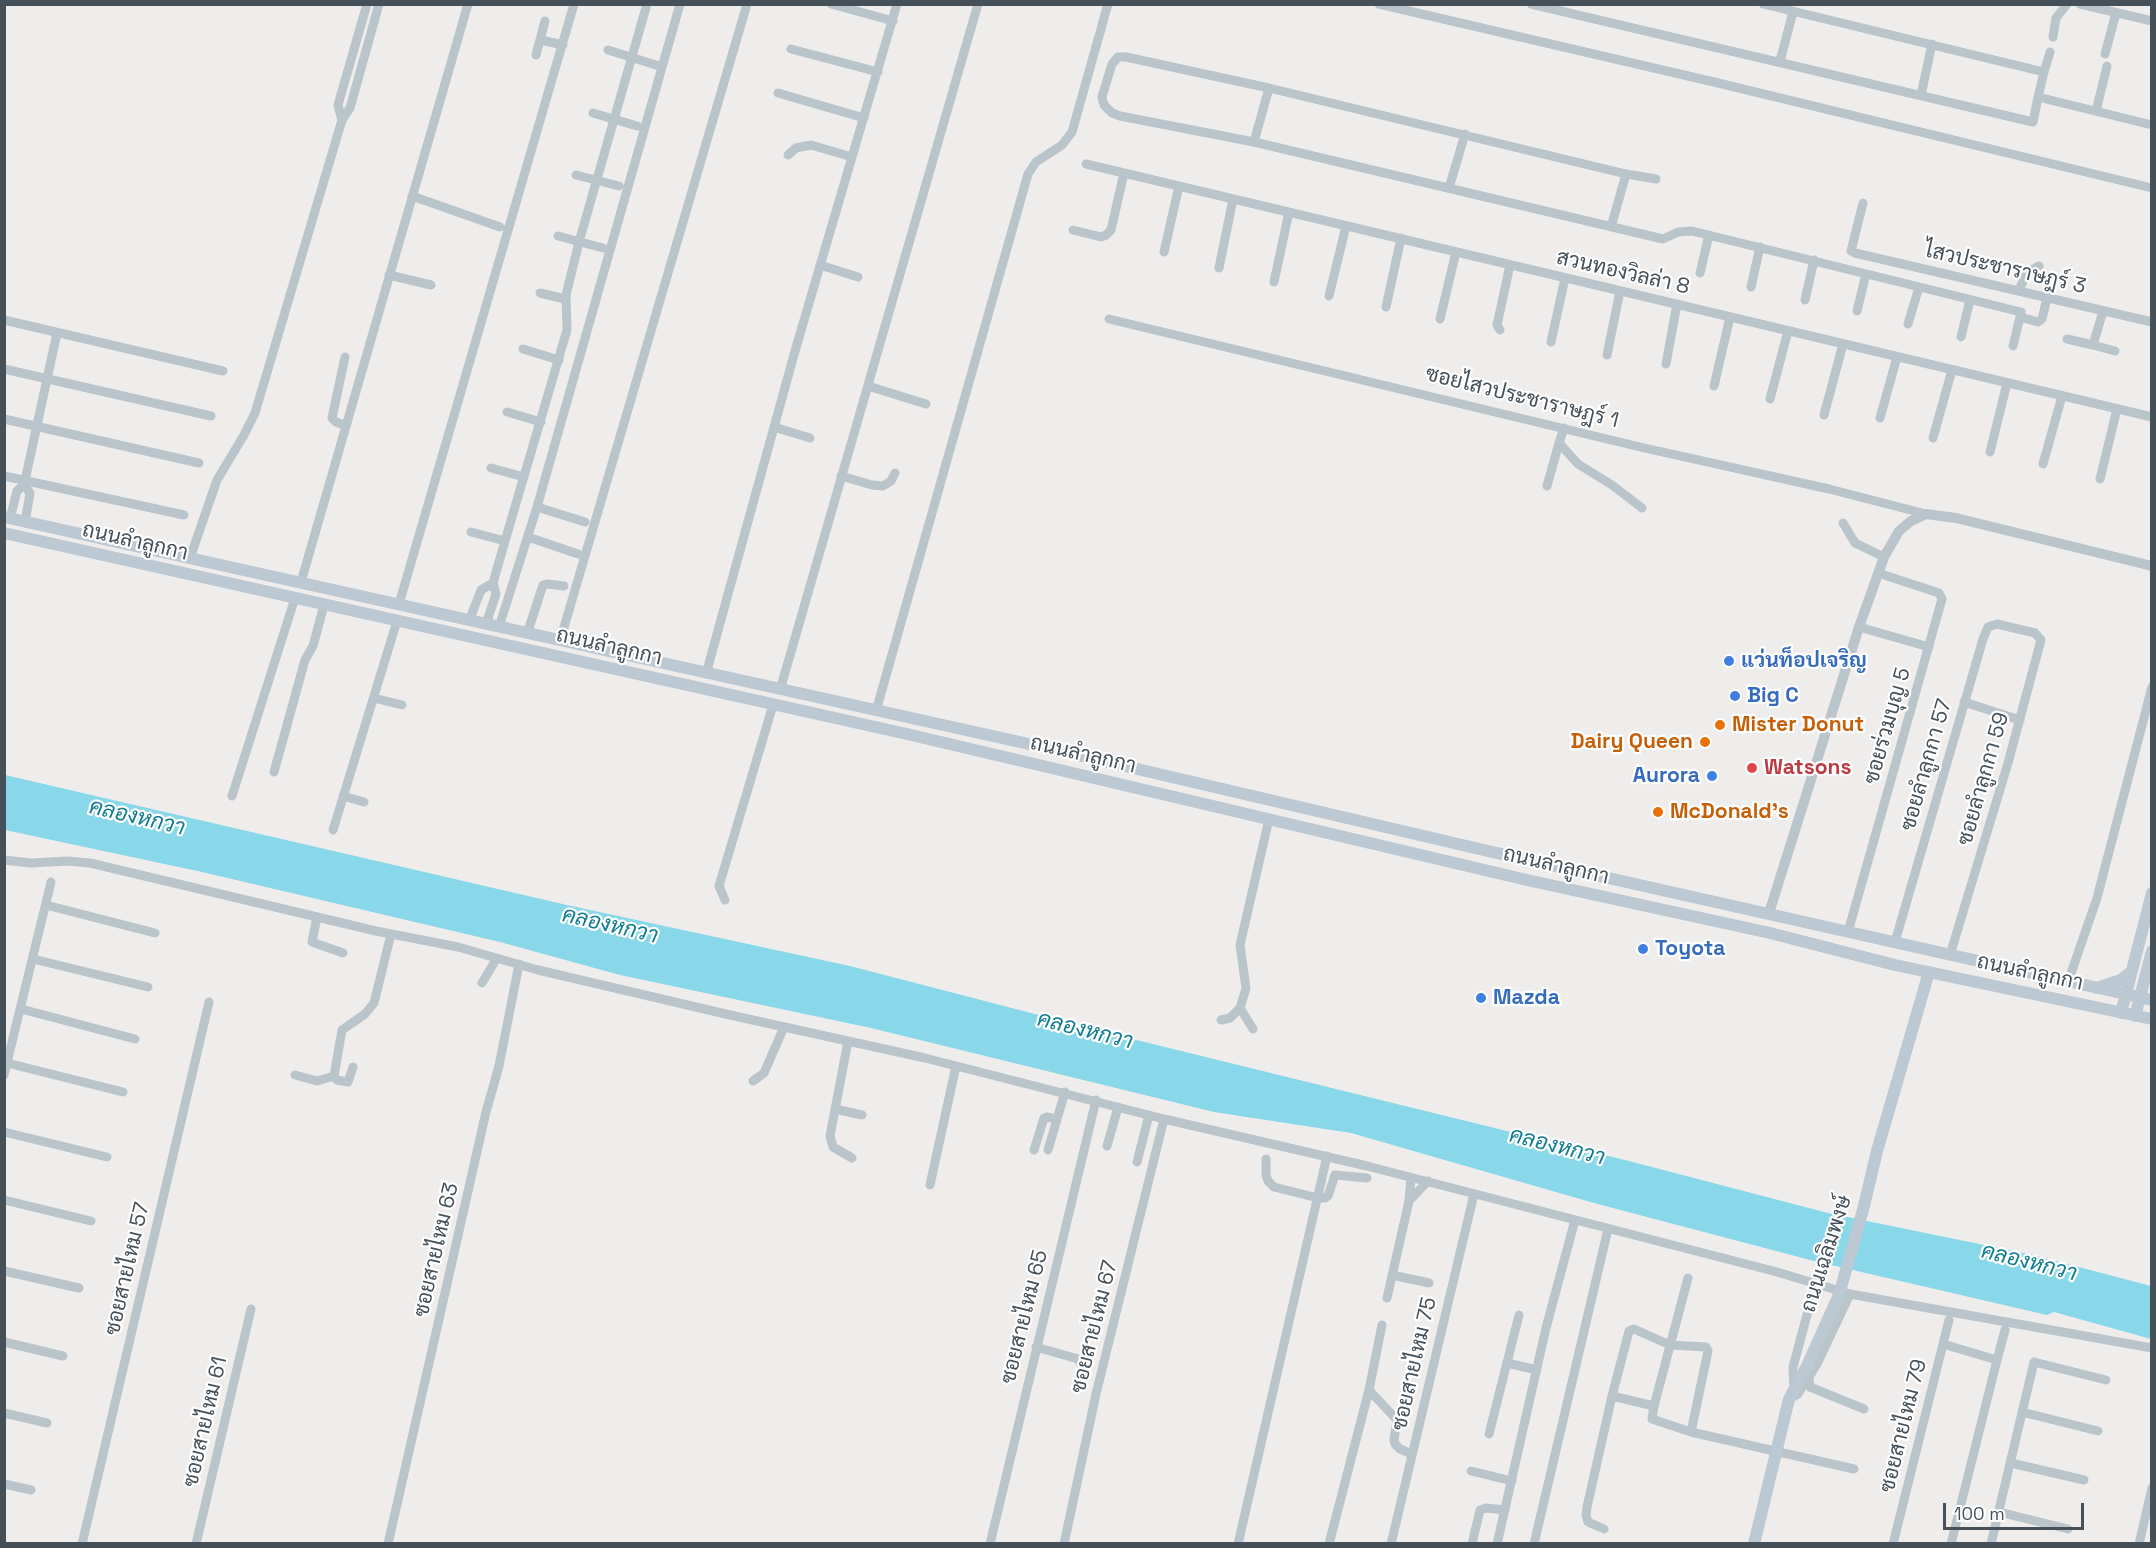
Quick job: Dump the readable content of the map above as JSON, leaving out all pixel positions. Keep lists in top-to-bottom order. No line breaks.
{"streets":{"main road":["ถนนลำลูกกา","ถนนเฉลิมพงษ์"],"street":["ไสวประชาราษฎร์ 3","สวนทองวิลล่า 8","ซอยไสวประชาราษฎร์ 1","ซอยร่วมบุญ 5","ซอยลำลูกกา 57","ซอยลำลูกกา 59","ซอยสายไหม 63","ซอยสายไหม 57","ซอยสายไหม 65","ซอยสายไหม 67","ซอยสายไหม 75","ซอยสายไหม 61","ซอยสายไหม 79"]},"crossings":[["ถนนลำลูกกา","ซอยร่วมบุญ 5"],["ถนนลำลูกกา","ซอยลำลูกกา 57"],["ถนนลำลูกกา","ซอยลำลูกกา 59"],["ถนนลำลูกกา","ถนนเฉลิมพงษ์"],["ซอยลำลูกกา 57","ซอยลำลูกกา 59"]],"water":["คลองหกวา"],"places":["แว่นท็อปเจริญ","Big C","Mister Donut","Dairy Queen","Watsons","Aurora","McDonald's","Toyota","Mazda"],"scale_bar":"100 m"}
